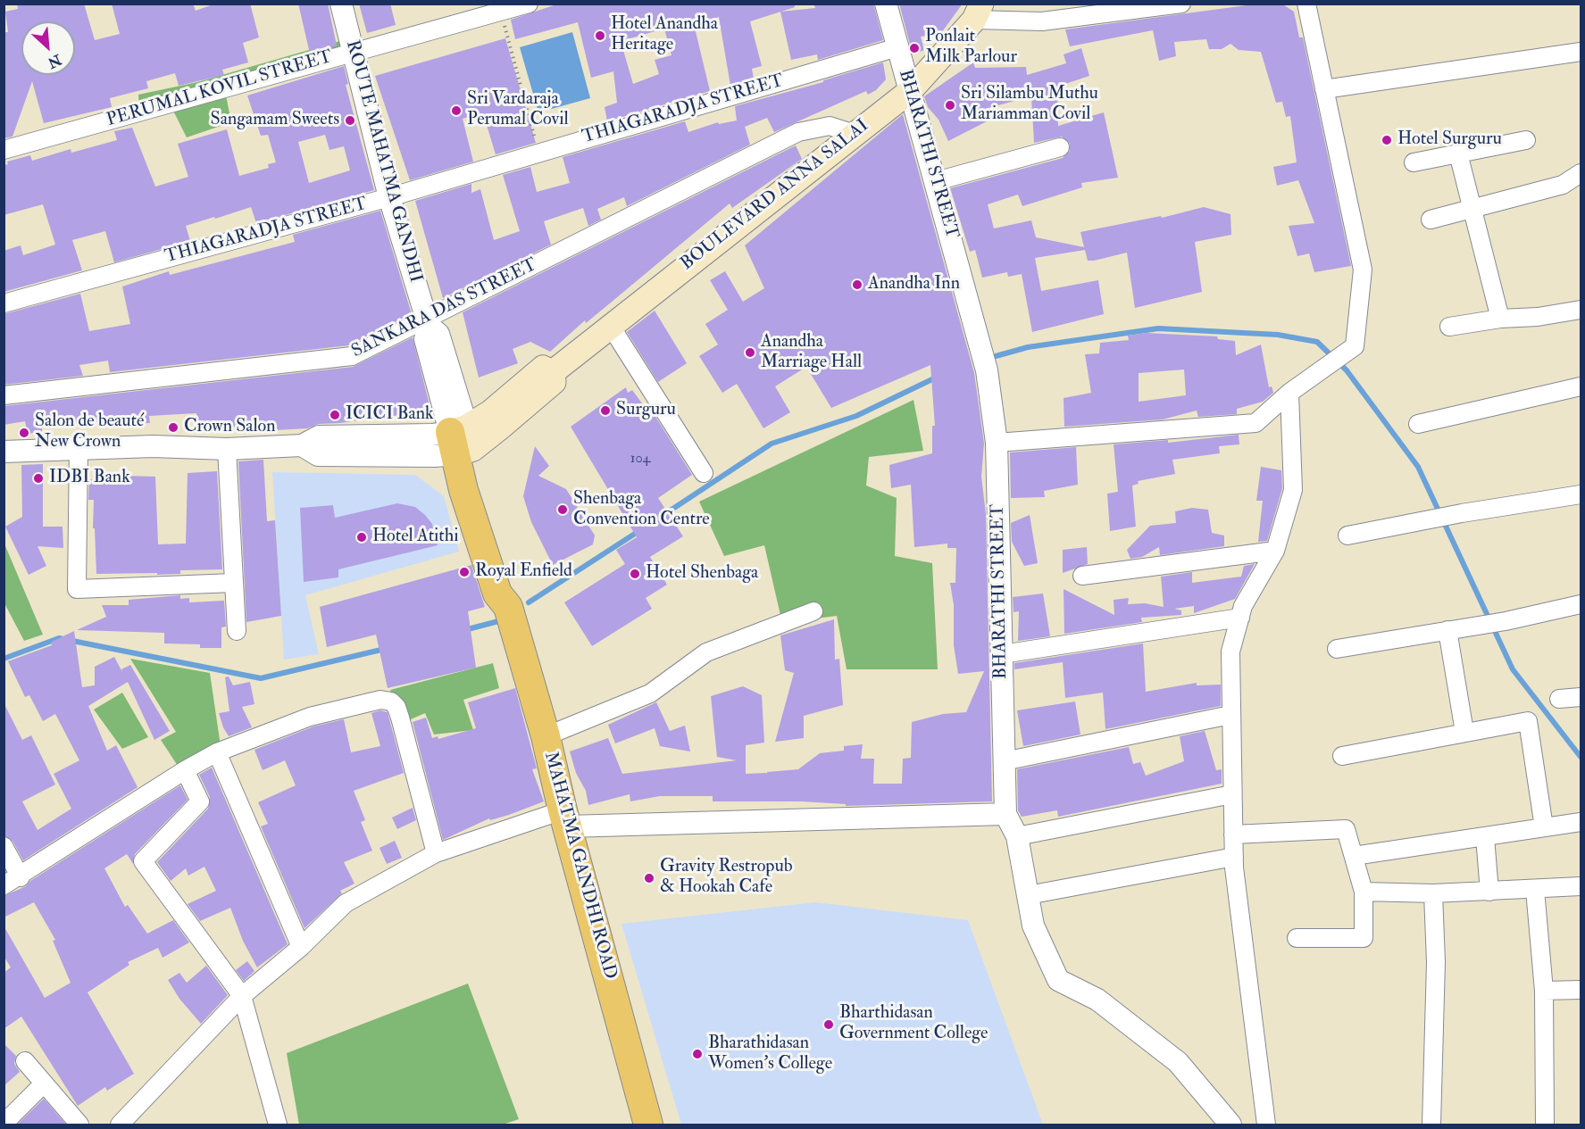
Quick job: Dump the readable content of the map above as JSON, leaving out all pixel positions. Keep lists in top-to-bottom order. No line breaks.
{"streets":{"main road":["BOULEVARD ANNA SALAI","MAHATMA GANDHI ROAD"],"street":["PERUMAL KOVIL STREET","THIAGARADJA STREET","BHARATHI STREET","ROUTE MAHATMA GANDHI","SANKARA DAS STREET"]},"crossings":[["PERUMAL KOVIL STREET","ROUTE MAHATMA GANDHI"],["THIAGARADJA STREET","BHARATHI STREET"],["THIAGARADJA STREET","ROUTE MAHATMA GANDHI"],["BHARATHI STREET","BOULEVARD ANNA SALAI"],["ROUTE MAHATMA GANDHI","SANKARA DAS STREET"],["ROUTE MAHATMA GANDHI","MAHATMA GANDHI ROAD"],["BOULEVARD ANNA SALAI","SANKARA DAS STREET"],["BOULEVARD ANNA SALAI","MAHATMA GANDHI ROAD"],["SANKARA DAS STREET","MAHATMA GANDHI ROAD"]],"places":["Hotel Anandha Heritage","Ponlait Milk Parlour","Sri Silambu Muthu Mariamman Covil","Sri Vardaraja Perumal Covil","Sangamam Sweets","Hotel Surguru","Anandha Inn","Anandha Marriage Hall","Surguru","ICICI Bank","Crown Salon","Salon de beauté New Crown","IDBI Bank","Shenbaga Convention Centre","Hotel Atithi","Royal Enfield","Hotel Shenbaga","Gravity Restropub & Hookah Cafe","Bharthidasan Government College","Bharathidasan Women's College"],"house_numbers":["104"],"north":"bottom right"}
